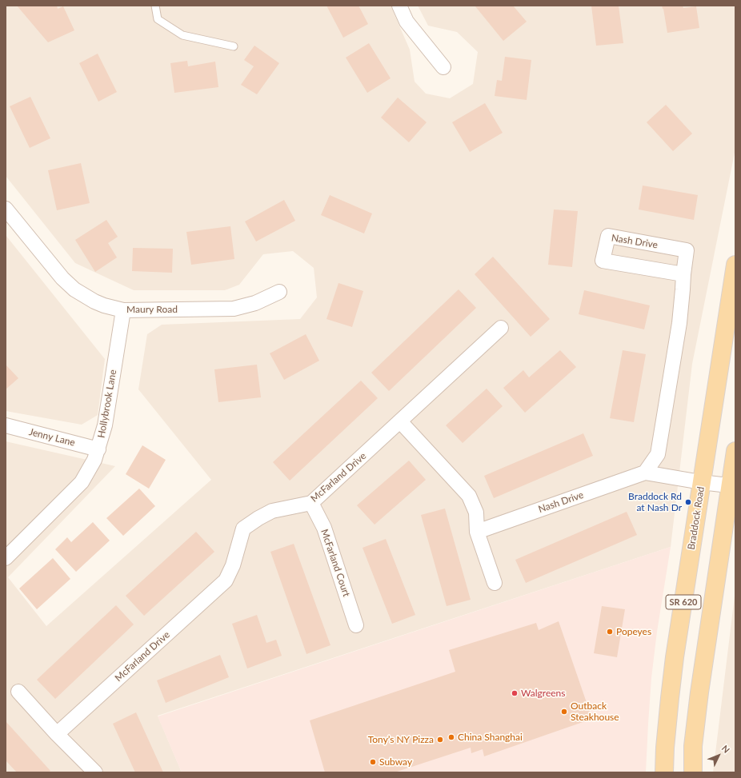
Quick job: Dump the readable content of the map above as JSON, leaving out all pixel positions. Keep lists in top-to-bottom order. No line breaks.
{"streets":{"main road":["Braddock Road","SR 620"],"street":["Nash Drive","Maury Road","Hollybrook Lane","Jenny Lane","McFarland Drive","McFarland Court"]},"crossings":[["Nash Drive","Braddock Road"],["Nash Drive","SR 620"],["Maury Road","Hollybrook Lane"],["Hollybrook Lane","Jenny Lane"],["McFarland Drive","McFarland Court"]],"places":["Braddock Rd at Nash Dr","Popeyes","Walgreens","Outback Steakhouse","China Shanghai","Tony’s NY Pizza","Subway"],"north":"top right"}
